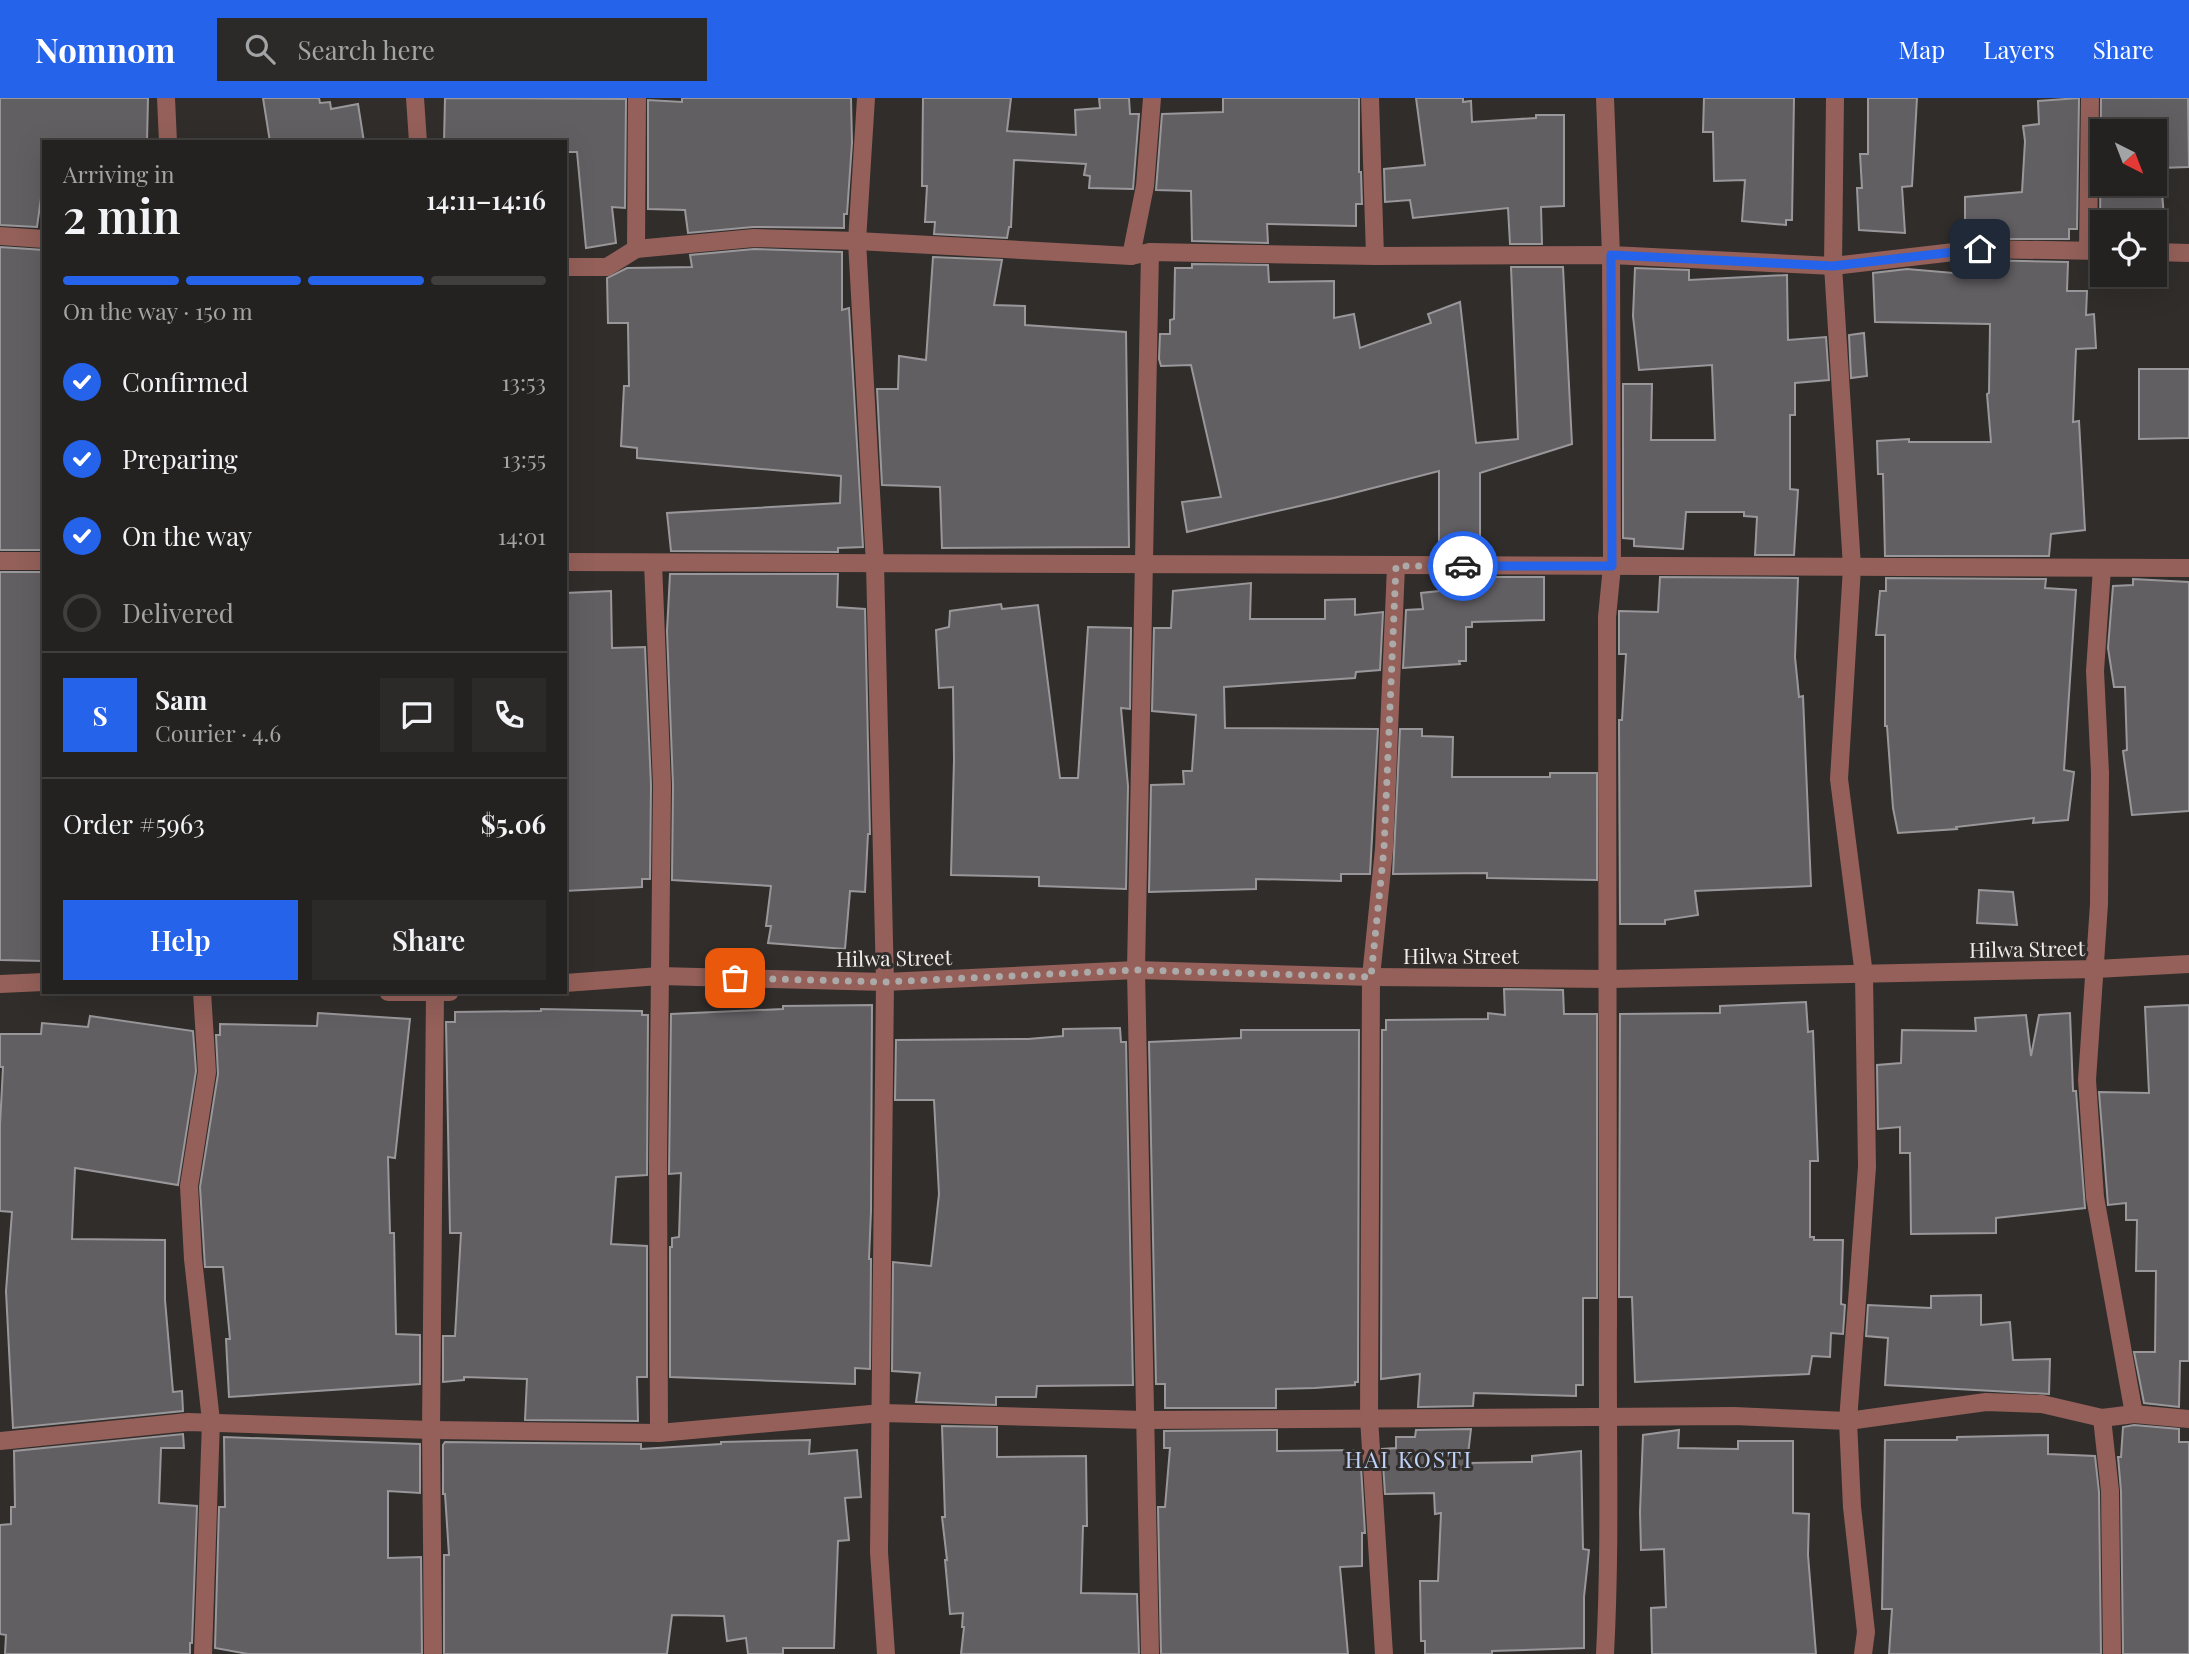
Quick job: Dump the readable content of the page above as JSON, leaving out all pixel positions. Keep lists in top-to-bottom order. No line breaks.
{"streets":{"street":["Hilwa Street"]},"districts":["HAI KOSTI"],"north":"bottom right","page":{"header":"Nomnom","search":"Search here","nav":["Map","Layers","Share"],"heading":["2 min","Arriving in","14:11–14:16"],"panel":["Sam","Courier · 4.6","Order #5963","$5.06"],"bar":"On the way · 150 m","list":[["Confirmed","13:53"],["Preparing","13:55"],["On the way","14:01"],"Delivered"],"round":"S","buttons":["Help","Share"]}}
